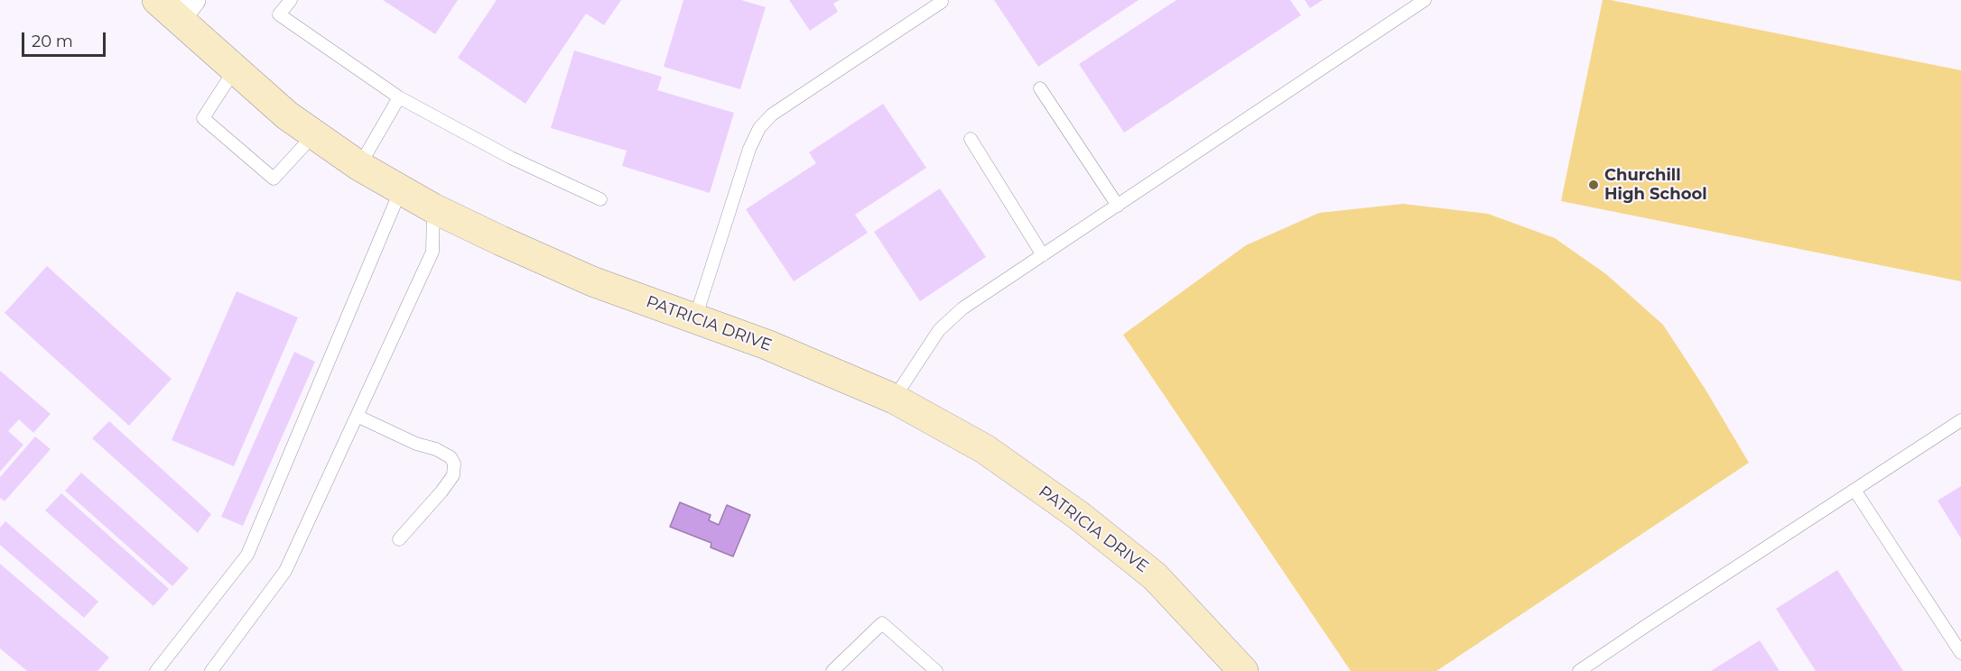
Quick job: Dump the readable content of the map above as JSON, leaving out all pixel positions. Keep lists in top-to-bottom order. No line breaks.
{"streets":{"street":["PATRICIA DRIVE"]},"places":["Churchill High School"],"scale_bar":"20 m"}
